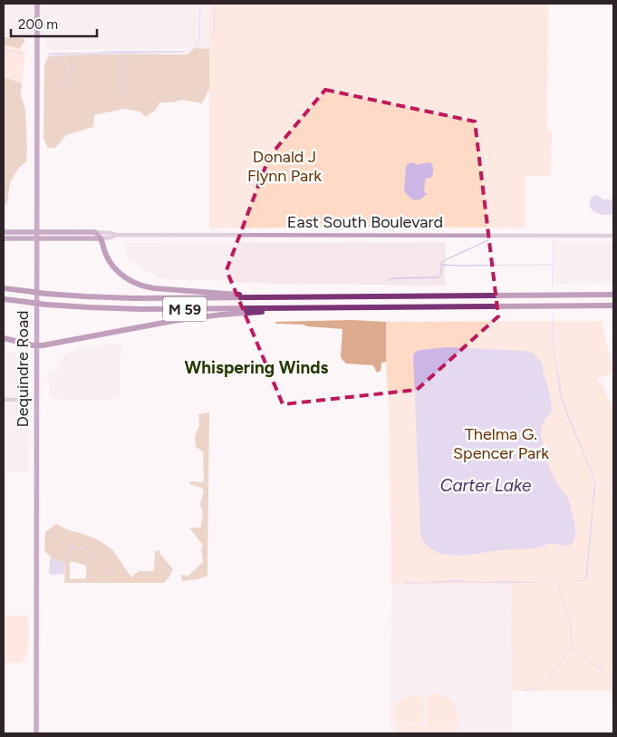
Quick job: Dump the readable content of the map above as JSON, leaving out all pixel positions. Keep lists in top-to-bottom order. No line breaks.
{"streets":{"highway":["M 59"],"main road":["East South Boulevard","Dequindre Road"]},"crossings":[["East South Boulevard","Dequindre Road"]],"districts":["Whispering Winds"],"water":["Carter Lake"],"parks":["Donald J Flynn Park","Thelma G. Spencer Park"],"scale_bar":"200 m"}
